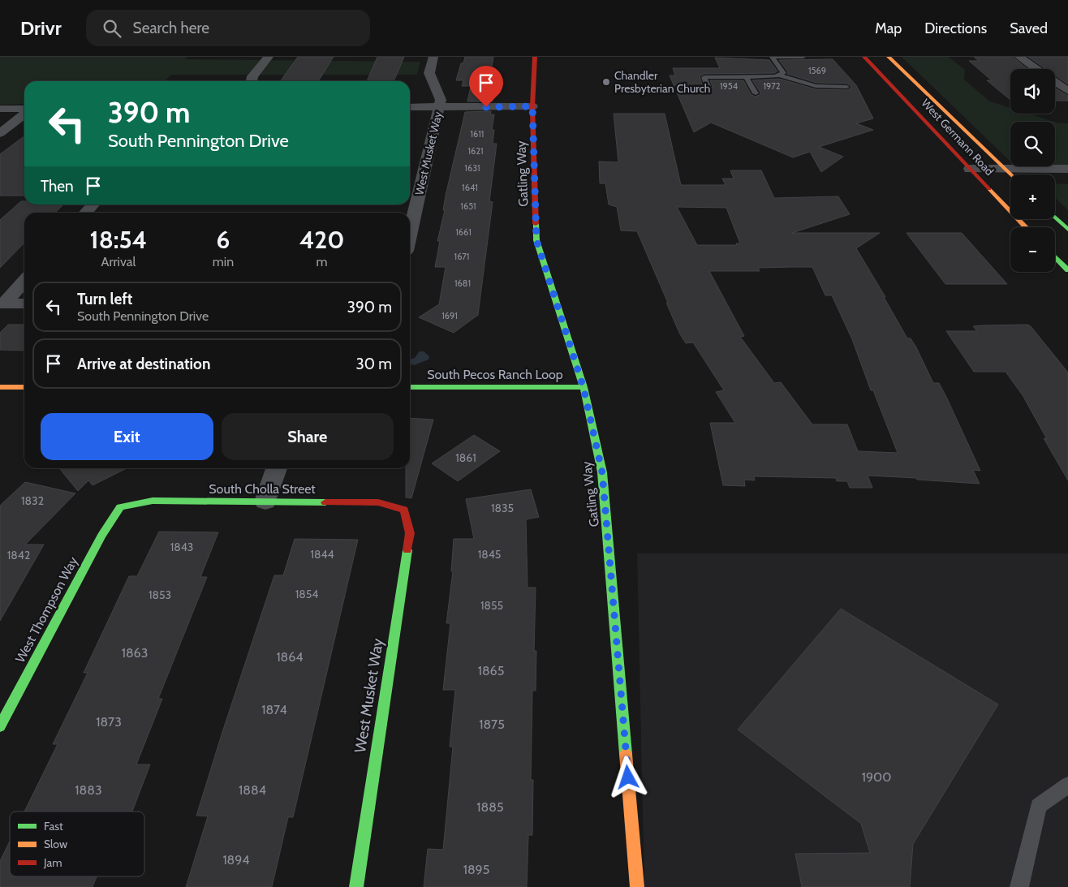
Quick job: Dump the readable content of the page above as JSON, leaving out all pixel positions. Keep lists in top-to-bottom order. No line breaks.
{"streets":{"street":["West Germann Road","West Musket Way","Gatling Way","South Pecos Ranch Loop","South Cholla Street","West Thompson Way"]},"crossings":[["West Musket Way","South Cholla Street"],["Gatling Way","South Pecos Ranch Loop"],["South Cholla Street","West Thompson Way"]],"places":["Chandler Presbyterian Church"],"house_numbers":["1569","1954","1972","1611","1621","1631","1641","1651","1661","1671","1681","1691","1861","1832","1835","1843","1844","1845","1842","1854","1853","1855","1863","1864","1865","1874","1873","1875","1900","1883","1884","1885","1894","1895"],"legend":["Fast","Slow","Jam"],"page":{"header":"Drivr","search":"Search here","nav":["Map","Directions","Saved"],"map_buttons":["+","−"],"turn":["390 m","South Pennington Drive"],"then":"Then","eta":["18:54","Arrival","6","min","420","m"],"list":[{"name":"Turn left","note":"South Pennington Drive","value":"390 m"},{"name":"Arrive at destination","value":"30 m"}],"buttons":["Exit","Share"]}}
